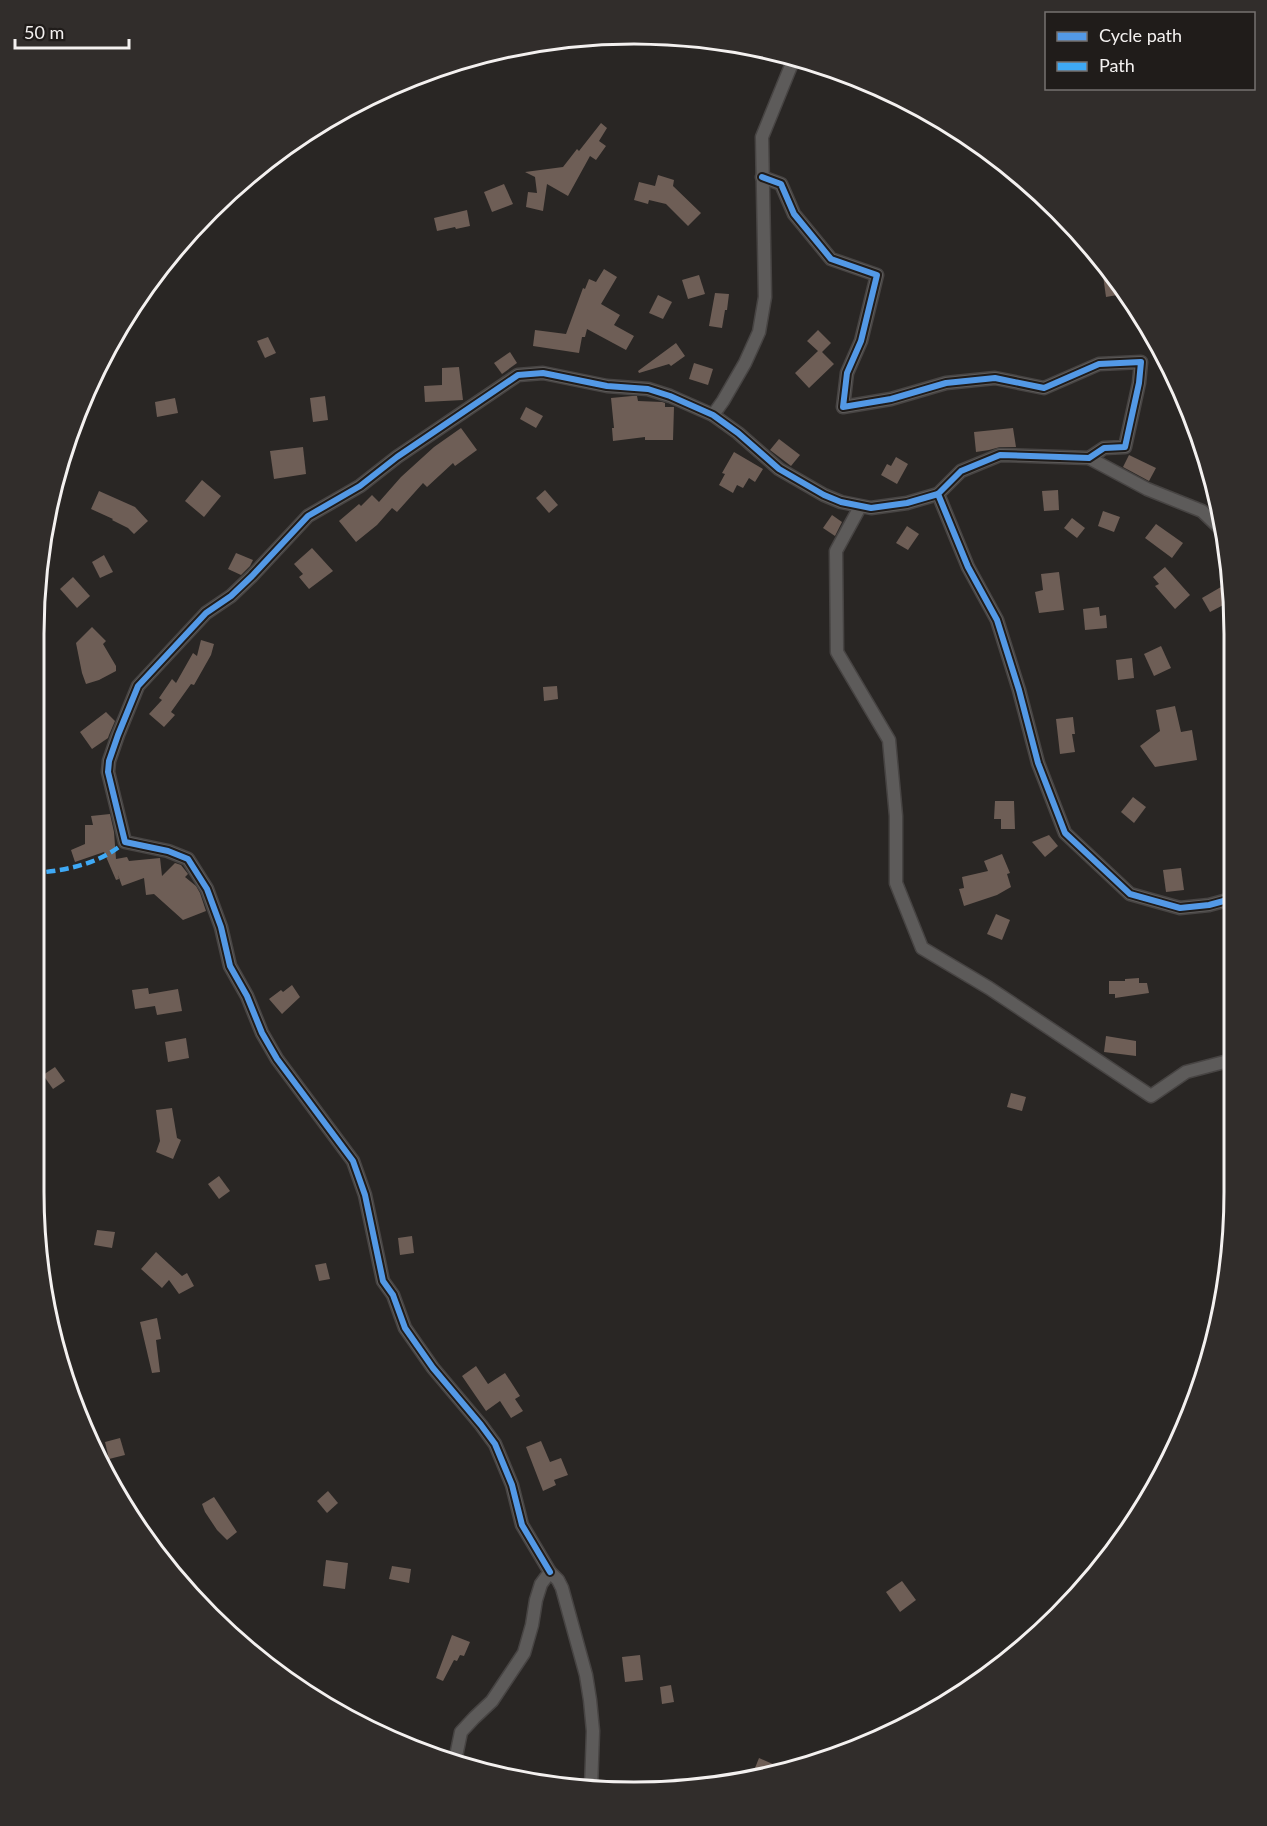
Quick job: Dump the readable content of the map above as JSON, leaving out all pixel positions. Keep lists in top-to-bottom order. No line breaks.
{"legend":["Cycle path","Path"],"scale_bar":"50 m"}
